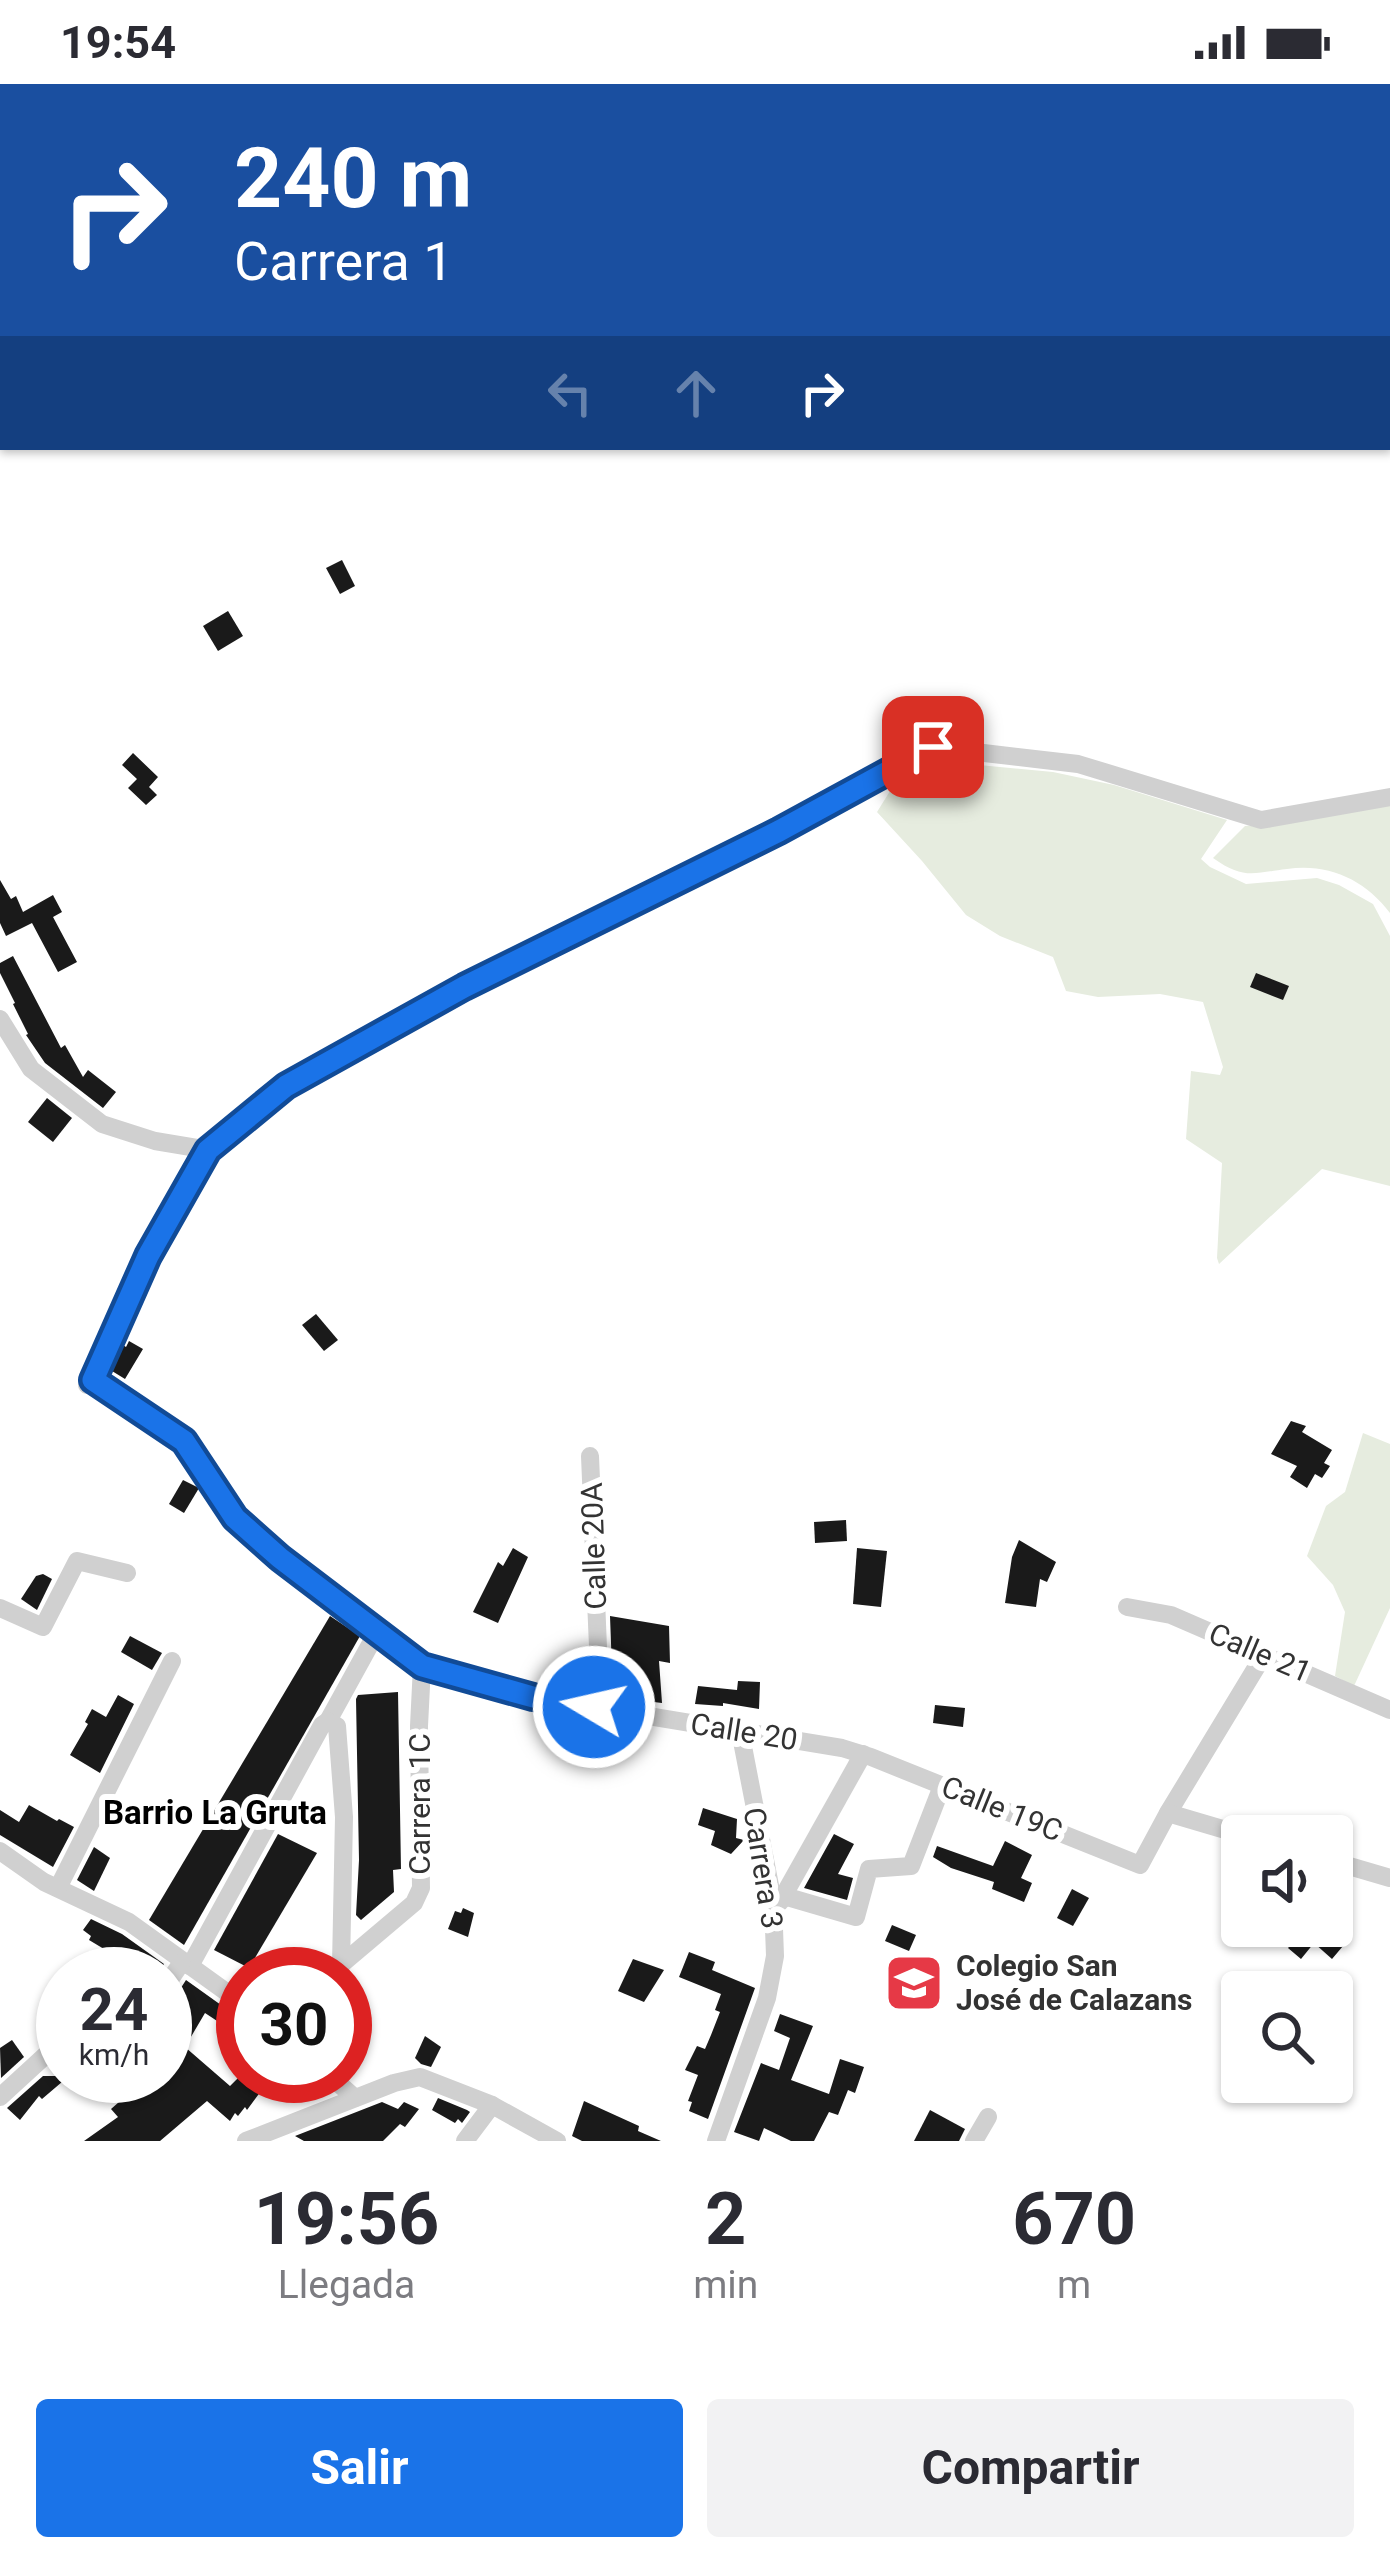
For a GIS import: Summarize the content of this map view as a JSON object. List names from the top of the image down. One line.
{"streets":{"street":["Calle 20A","Calle 21","Calle 20","Carrera 1C","Calle 19C","Carrera 3"]},"crossings":[["Calle 20A","Calle 20"],["Calle 20","Carrera 1C"],["Calle 20","Calle 19C"],["Calle 20","Carrera 3"]],"districts":["Barrio La Gruta"],"places":{"school or university":["Colegio San José de Calazans"]},"page":{"status":"19:54","turn":["240 m","Carrera 1"],"speed":"24 km/h","limit":"30","eta":["19:56","Llegada","2","min","670","m"],"buttons":["Salir","Compartir"]}}
